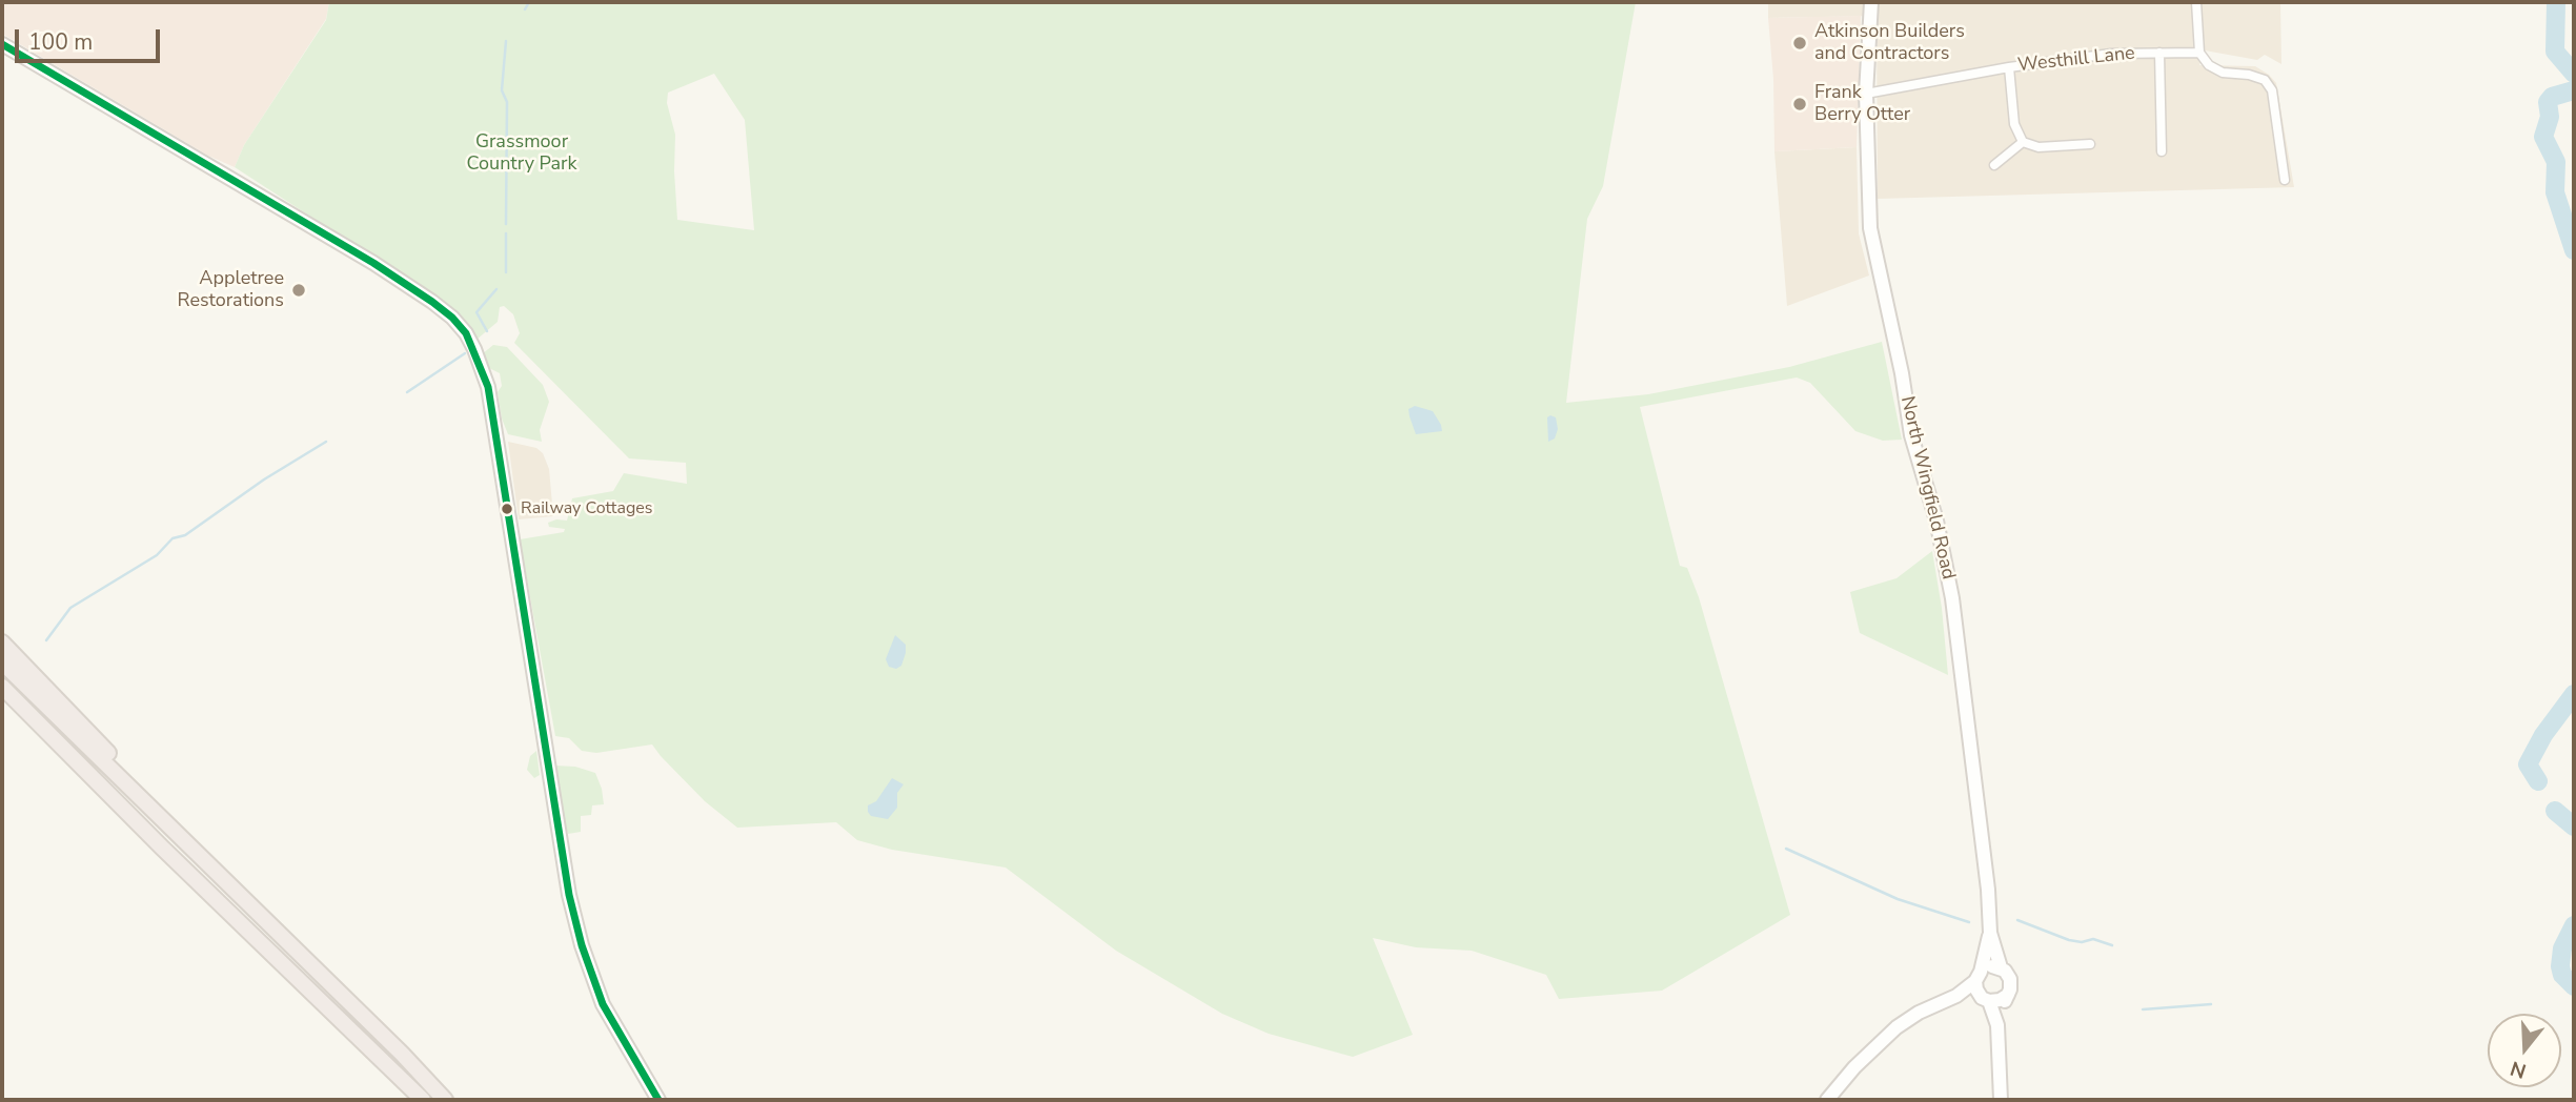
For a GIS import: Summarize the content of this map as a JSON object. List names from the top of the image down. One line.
{"streets":{"main road":["North Wingfield Road"],"street":["Westhill Lane"]},"crossings":[["Westhill Lane","North Wingfield Road"]],"parks":["Grassmoor Country Park"],"places":["Atkinson Builders and Contractors","Frank Berry Otter","Appletree Restorations","Railway Cottages"],"scale_bar":"100 m","north":"bottom"}
